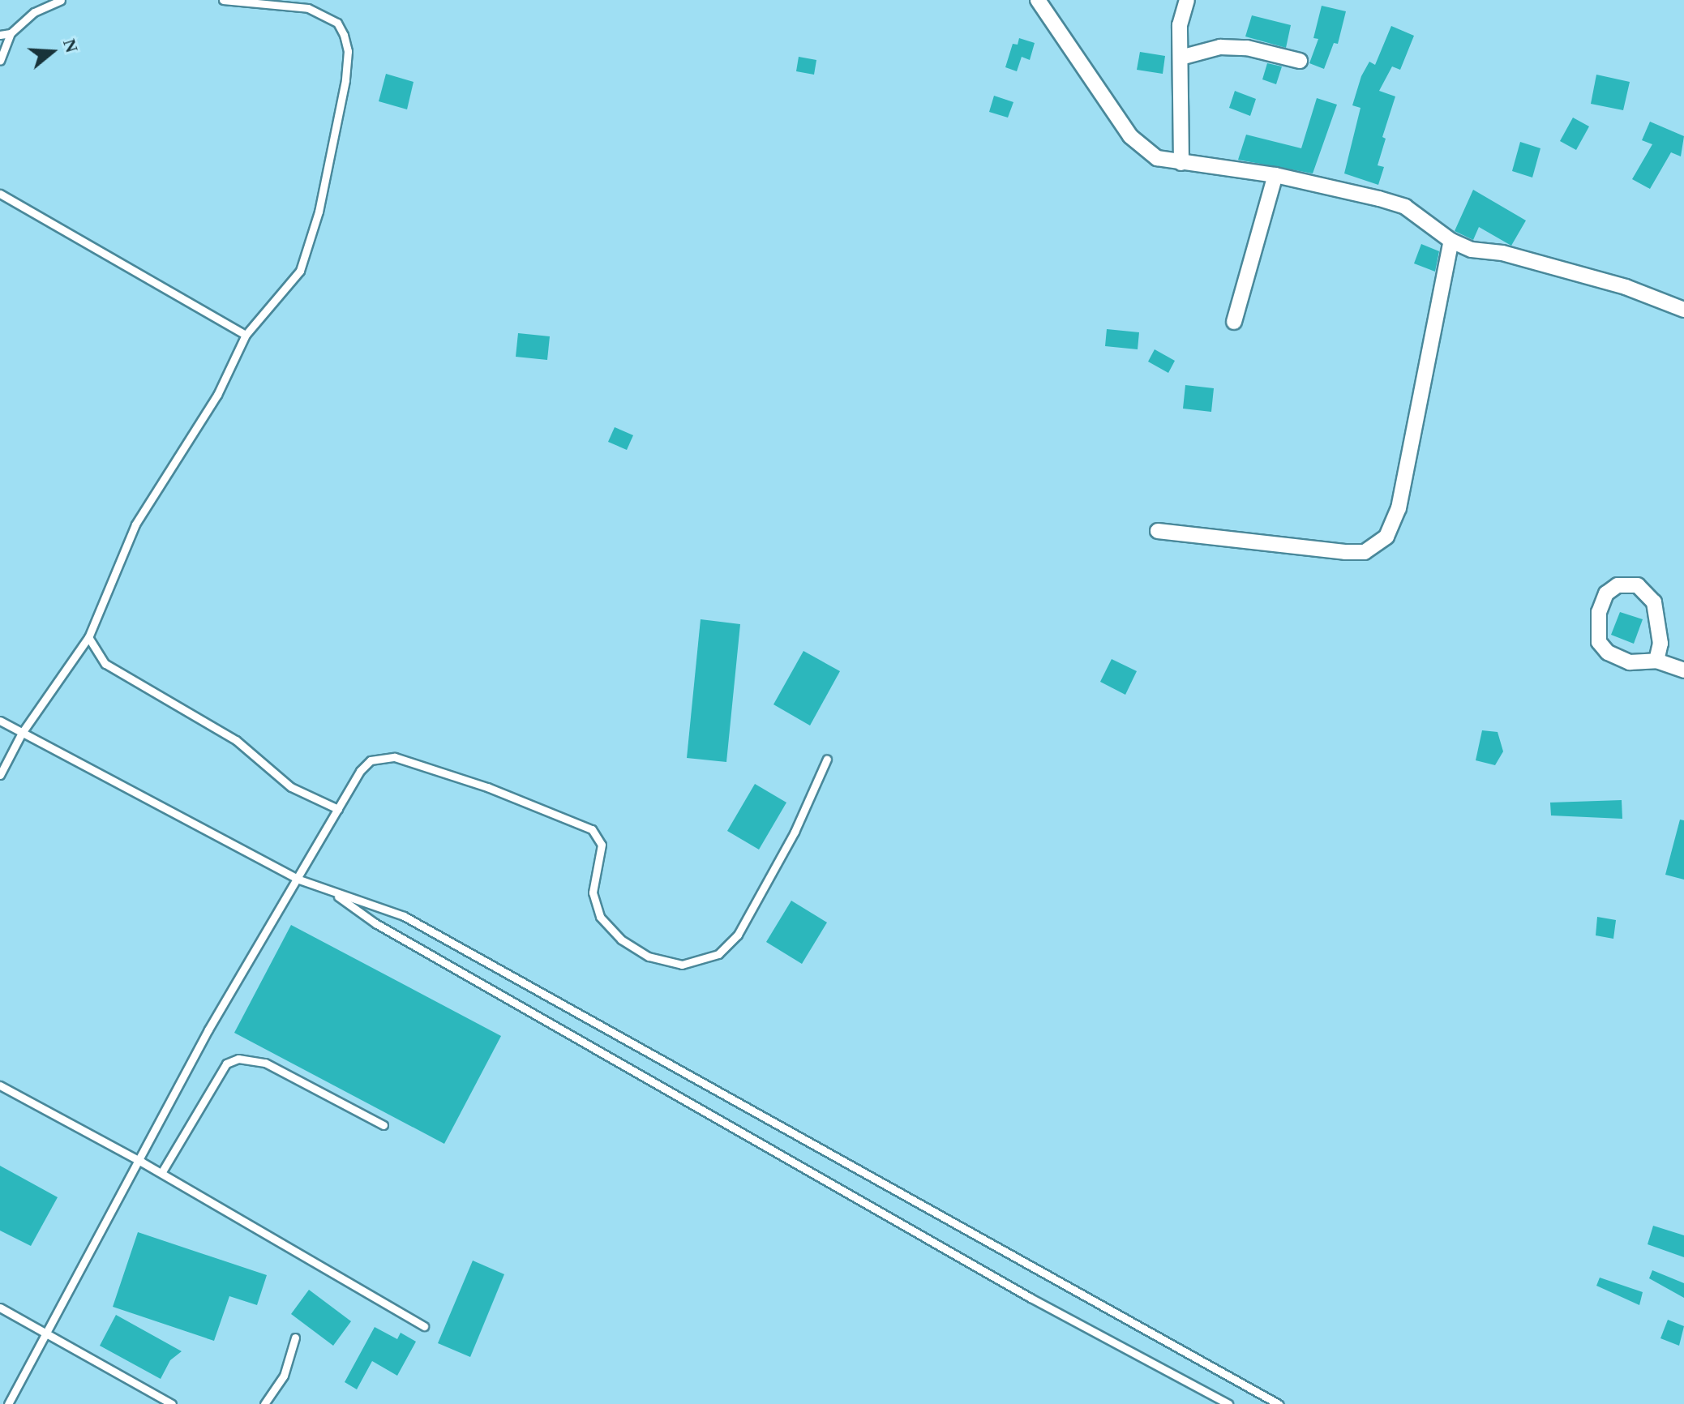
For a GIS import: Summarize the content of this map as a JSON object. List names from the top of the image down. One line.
{"north":"right"}
